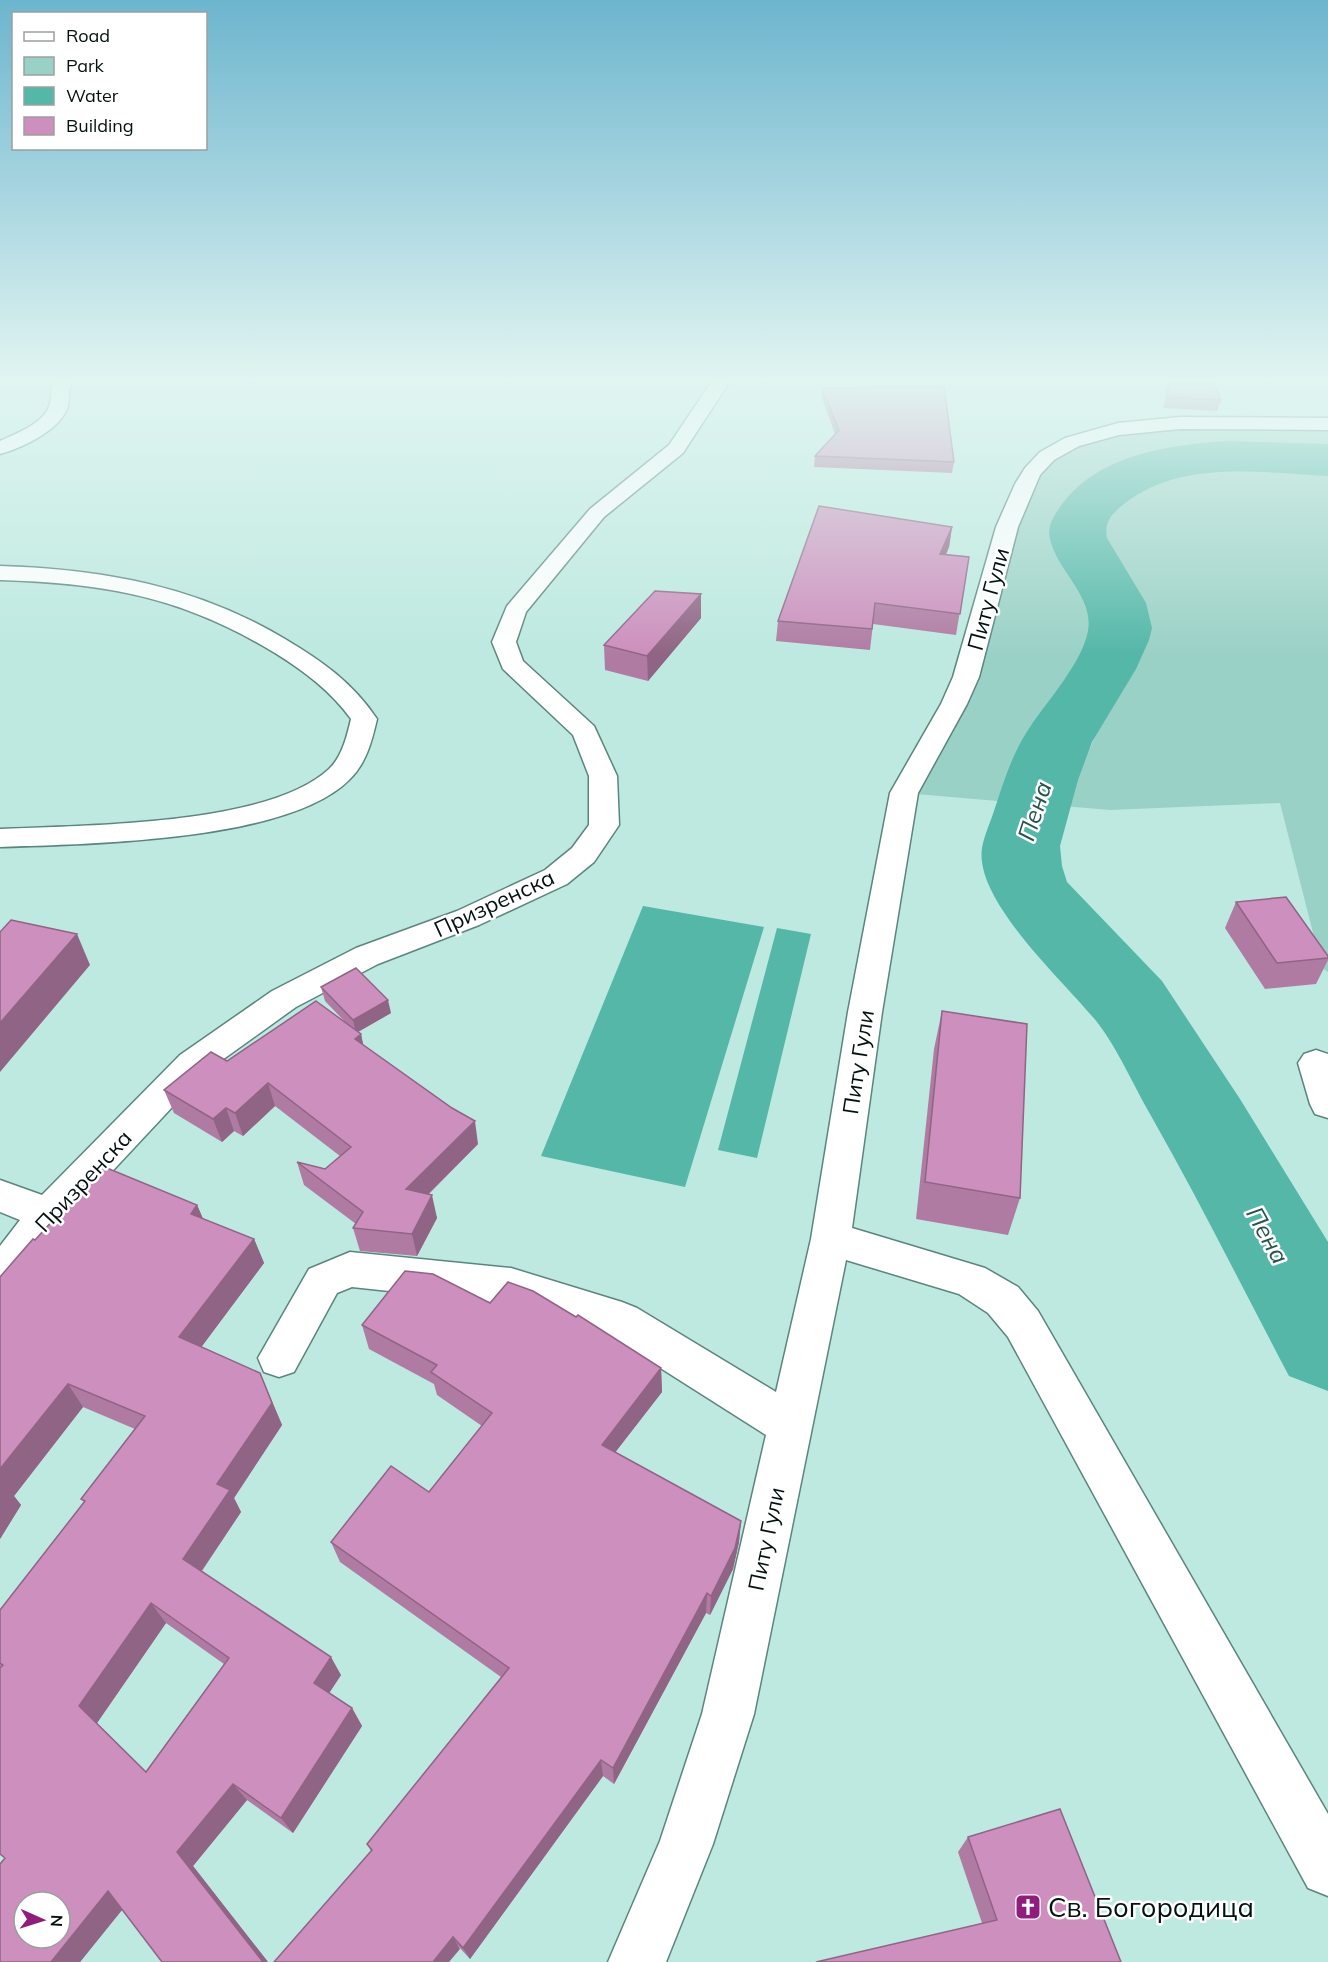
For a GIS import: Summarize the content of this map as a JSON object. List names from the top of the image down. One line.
{"streets":{"street":["Питу Гули","Призренска"]},"water":["Пена"],"places":{"church":["Св. Богородица"]},"legend":["Road","Park","Water","Building"],"north":"right"}
